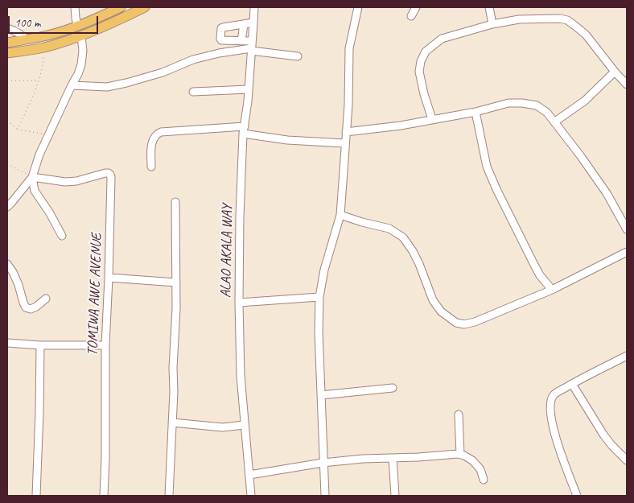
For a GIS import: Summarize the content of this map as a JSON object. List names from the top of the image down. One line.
{"streets":{"street":["ALAO AKALA WAY","TOMIWA AWE AVENUE"]},"scale_bar":"100 m"}
